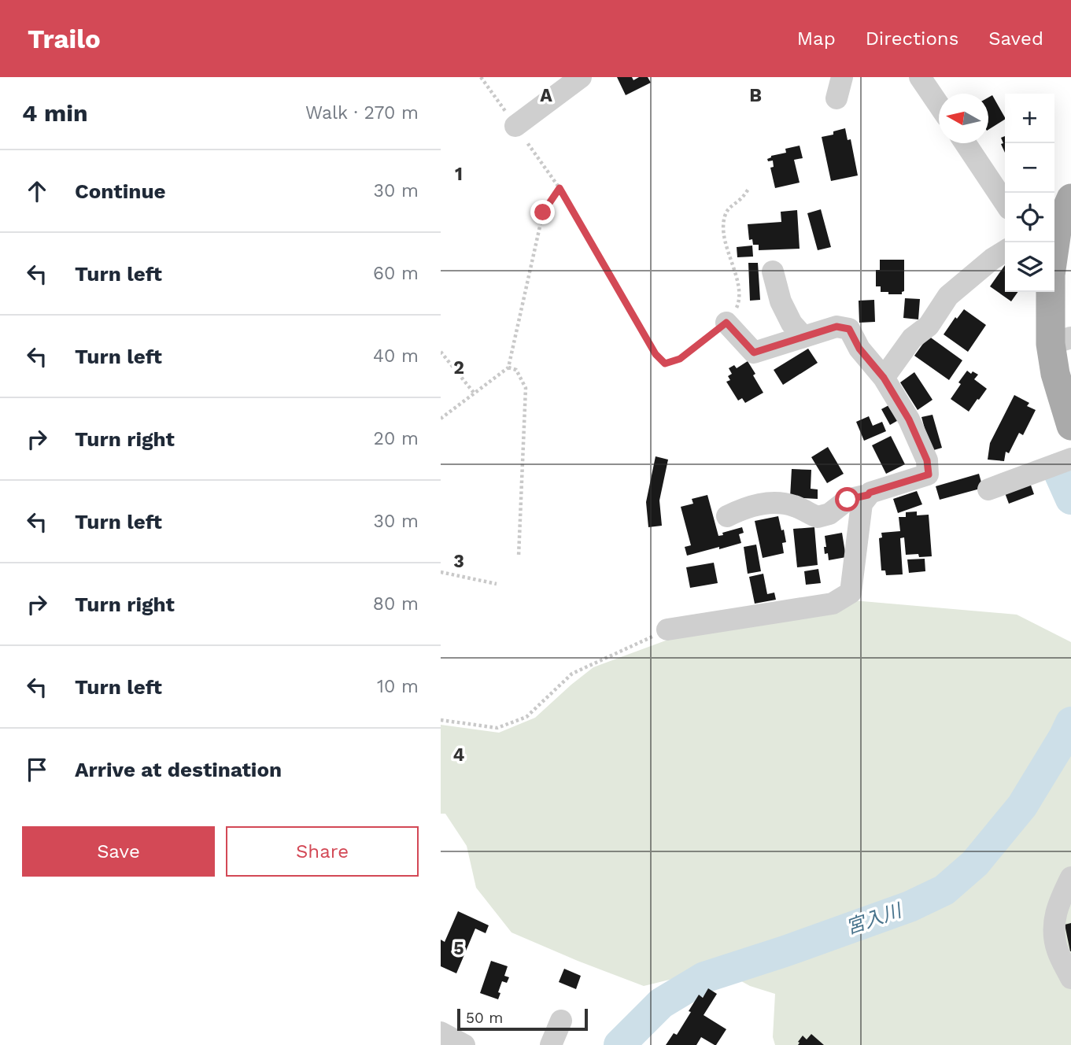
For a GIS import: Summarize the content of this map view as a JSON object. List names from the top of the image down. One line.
{"water":["宮入川"],"scale_bar":"50 m","north":"left","page":{"header":"Trailo","nav":["Map","Directions","Saved"],"heading":["4 min","Walk · 270 m"],"map_buttons":["+","−"],"list":[["Continue","30 m"],["Turn left","60 m"],["Turn left","40 m"],["Turn right","20 m"],["Turn left","30 m"],["Turn right","80 m"],["Turn left","10 m"],"Arrive at destination"],"buttons":["Save","Share"],"scale":"50 m"},"grid":{"columns":["A","B"],"rows":["1","2","3","4","5"]}}
